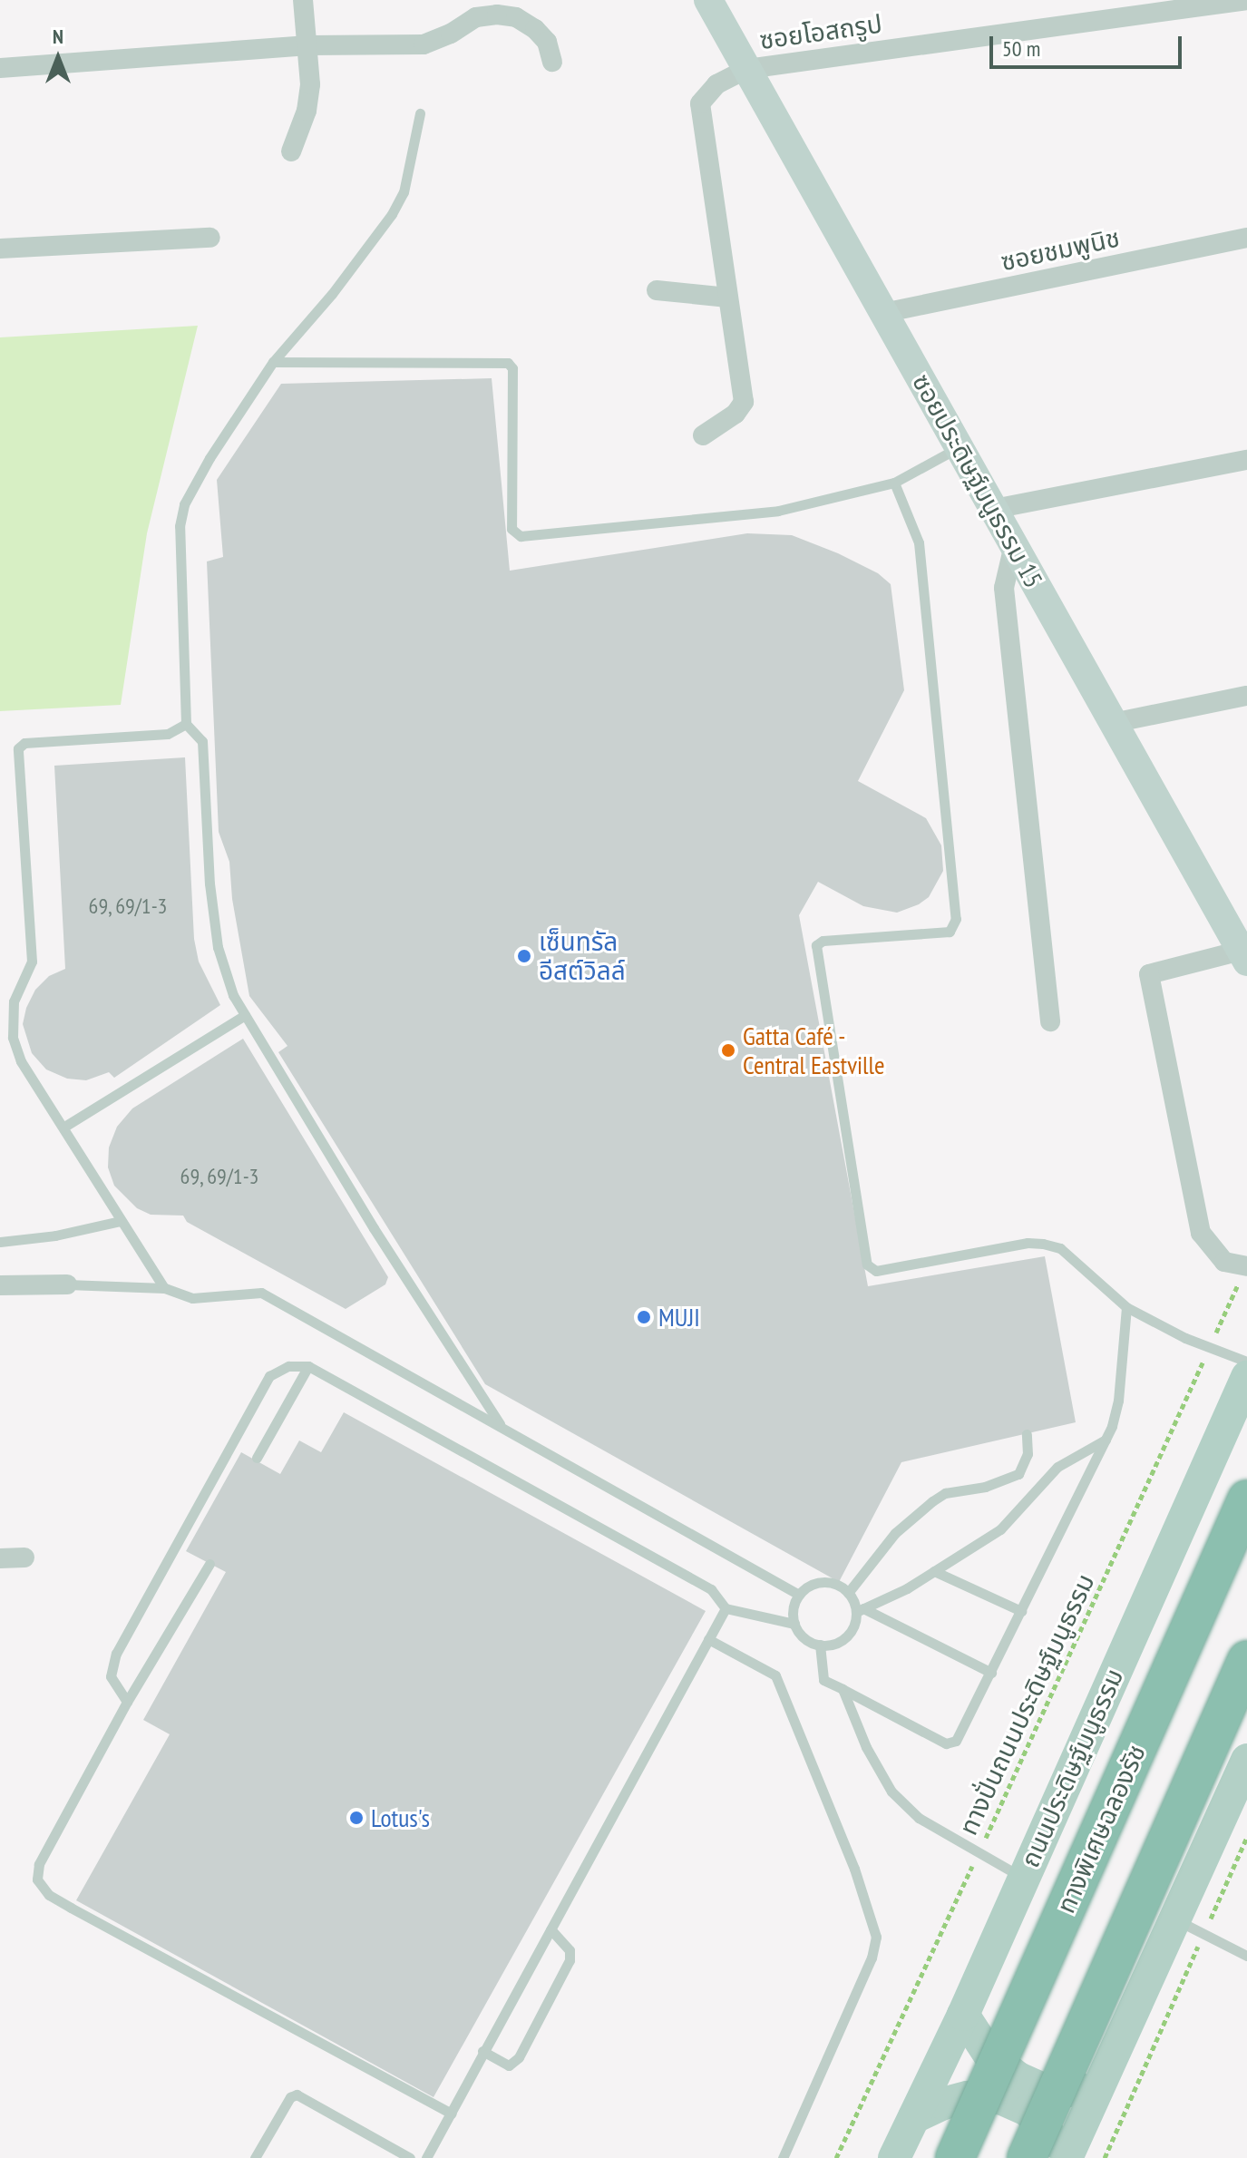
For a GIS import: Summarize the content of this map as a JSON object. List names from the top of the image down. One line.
{"streets":{"highway":["ทางพิเศษฉลองรัช"],"main road":["ถนนประดิษฐ์มนูธรรม"],"street":["ซอยโอสถรูป","ซอยชมพูนิช","ซอยประดิษฐ์มนูธรรม 15"],"path":["ทางปั่นถนนประดิษฐ์มนูธรรม"]},"crossings":[["ซอยโอสถรูป","ซอยประดิษฐ์มนูธรรม 15"],["ซอยชมพูนิช","ซอยประดิษฐ์มนูธรรม 15"]],"places":["เซ็นทรัล อีสต์วิลล์","Gatta Café - Central Eastville","MUJI","Lotus's"],"house_numbers":["69, 69/1-3","69, 69/1-3"],"scale_bar":"50 m","north":"top"}
